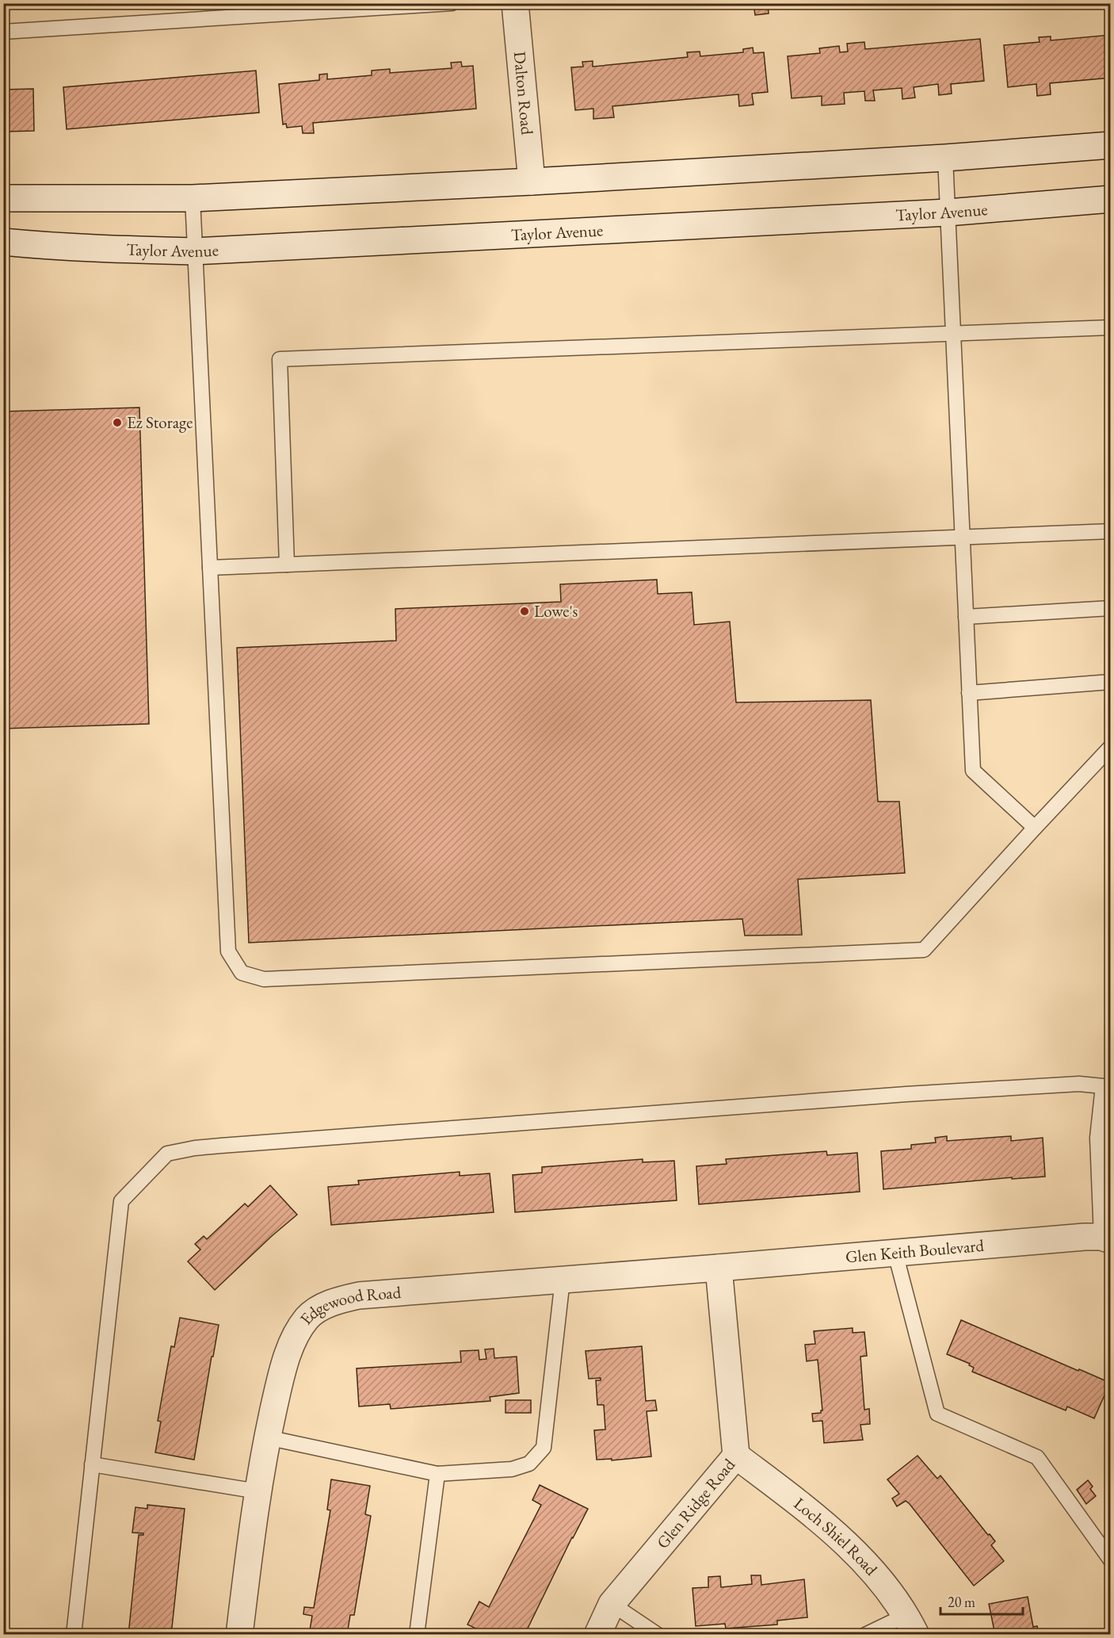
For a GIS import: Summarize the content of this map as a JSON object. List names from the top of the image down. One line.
{"streets":{"main road":["Dalton Road","Taylor Avenue","Glen Keith Boulevard","Edgewood Road","Glen Ridge Road","Loch Shiel Road"]},"crossings":[["Glen Keith Boulevard","Edgewood Road"],["Glen Keith Boulevard","Glen Ridge Road"],["Edgewood Road","Glen Ridge Road"],["Glen Ridge Road","Loch Shiel Road"]],"places":["Ez Storage","Lowe's"],"scale_bar":"20 m"}
